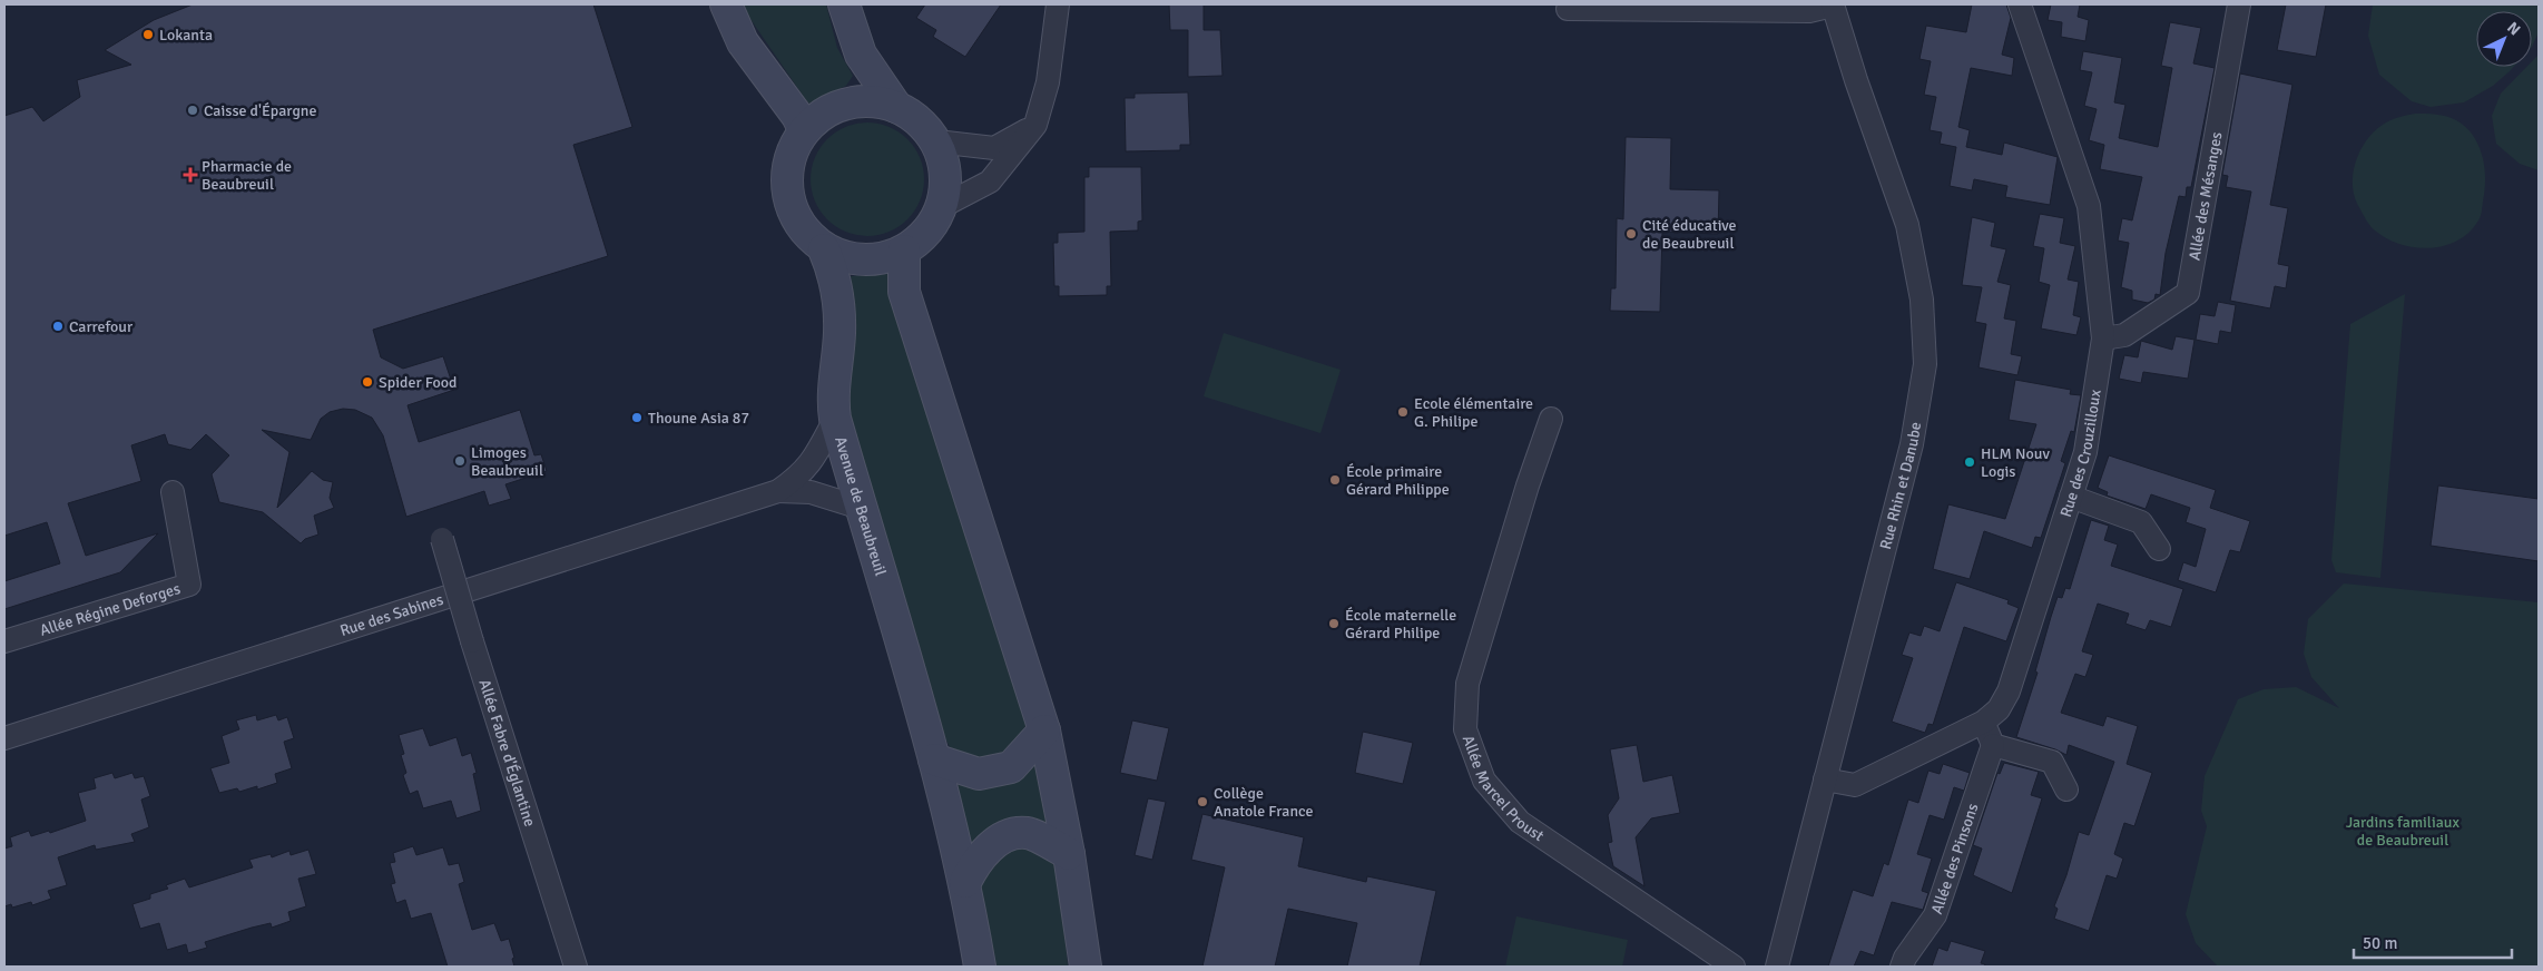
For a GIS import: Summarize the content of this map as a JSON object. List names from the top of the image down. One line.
{"streets":{"main road":["Avenue de Beaubreuil"],"street":["Allée des Mésanges","Rue des Crouzilloux","Rue Rhin et Danube","Allée Régine Deforges","Rue des Sabines","Allée Fabre d'Églantine","Allée Marcel Proust","Allée des Pinsons"]},"crossings":[["Allée des Mésanges","Rue des Crouzilloux"],["Rue des Crouzilloux","Rue Rhin et Danube"],["Avenue de Beaubreuil","Rue des Sabines"]],"parks":["Jardins familiaux de Beaubreuil"],"places":{"other":["Lokanta","Caisse d'Épargne","Cité éducative de Beaubreuil","Carrefour","Spider Food","Ecole élémentaire G. Philipe","Thoune Asia 87","Limoges Beaubreuil","HLM Nouv Logis","École primaire Gérard Philippe","École maternelle Gérard Philipe","Collège Anatole France"],"health":["Pharmacie de Beaubreuil"]},"scale_bar":"50 m","north":"top right"}
